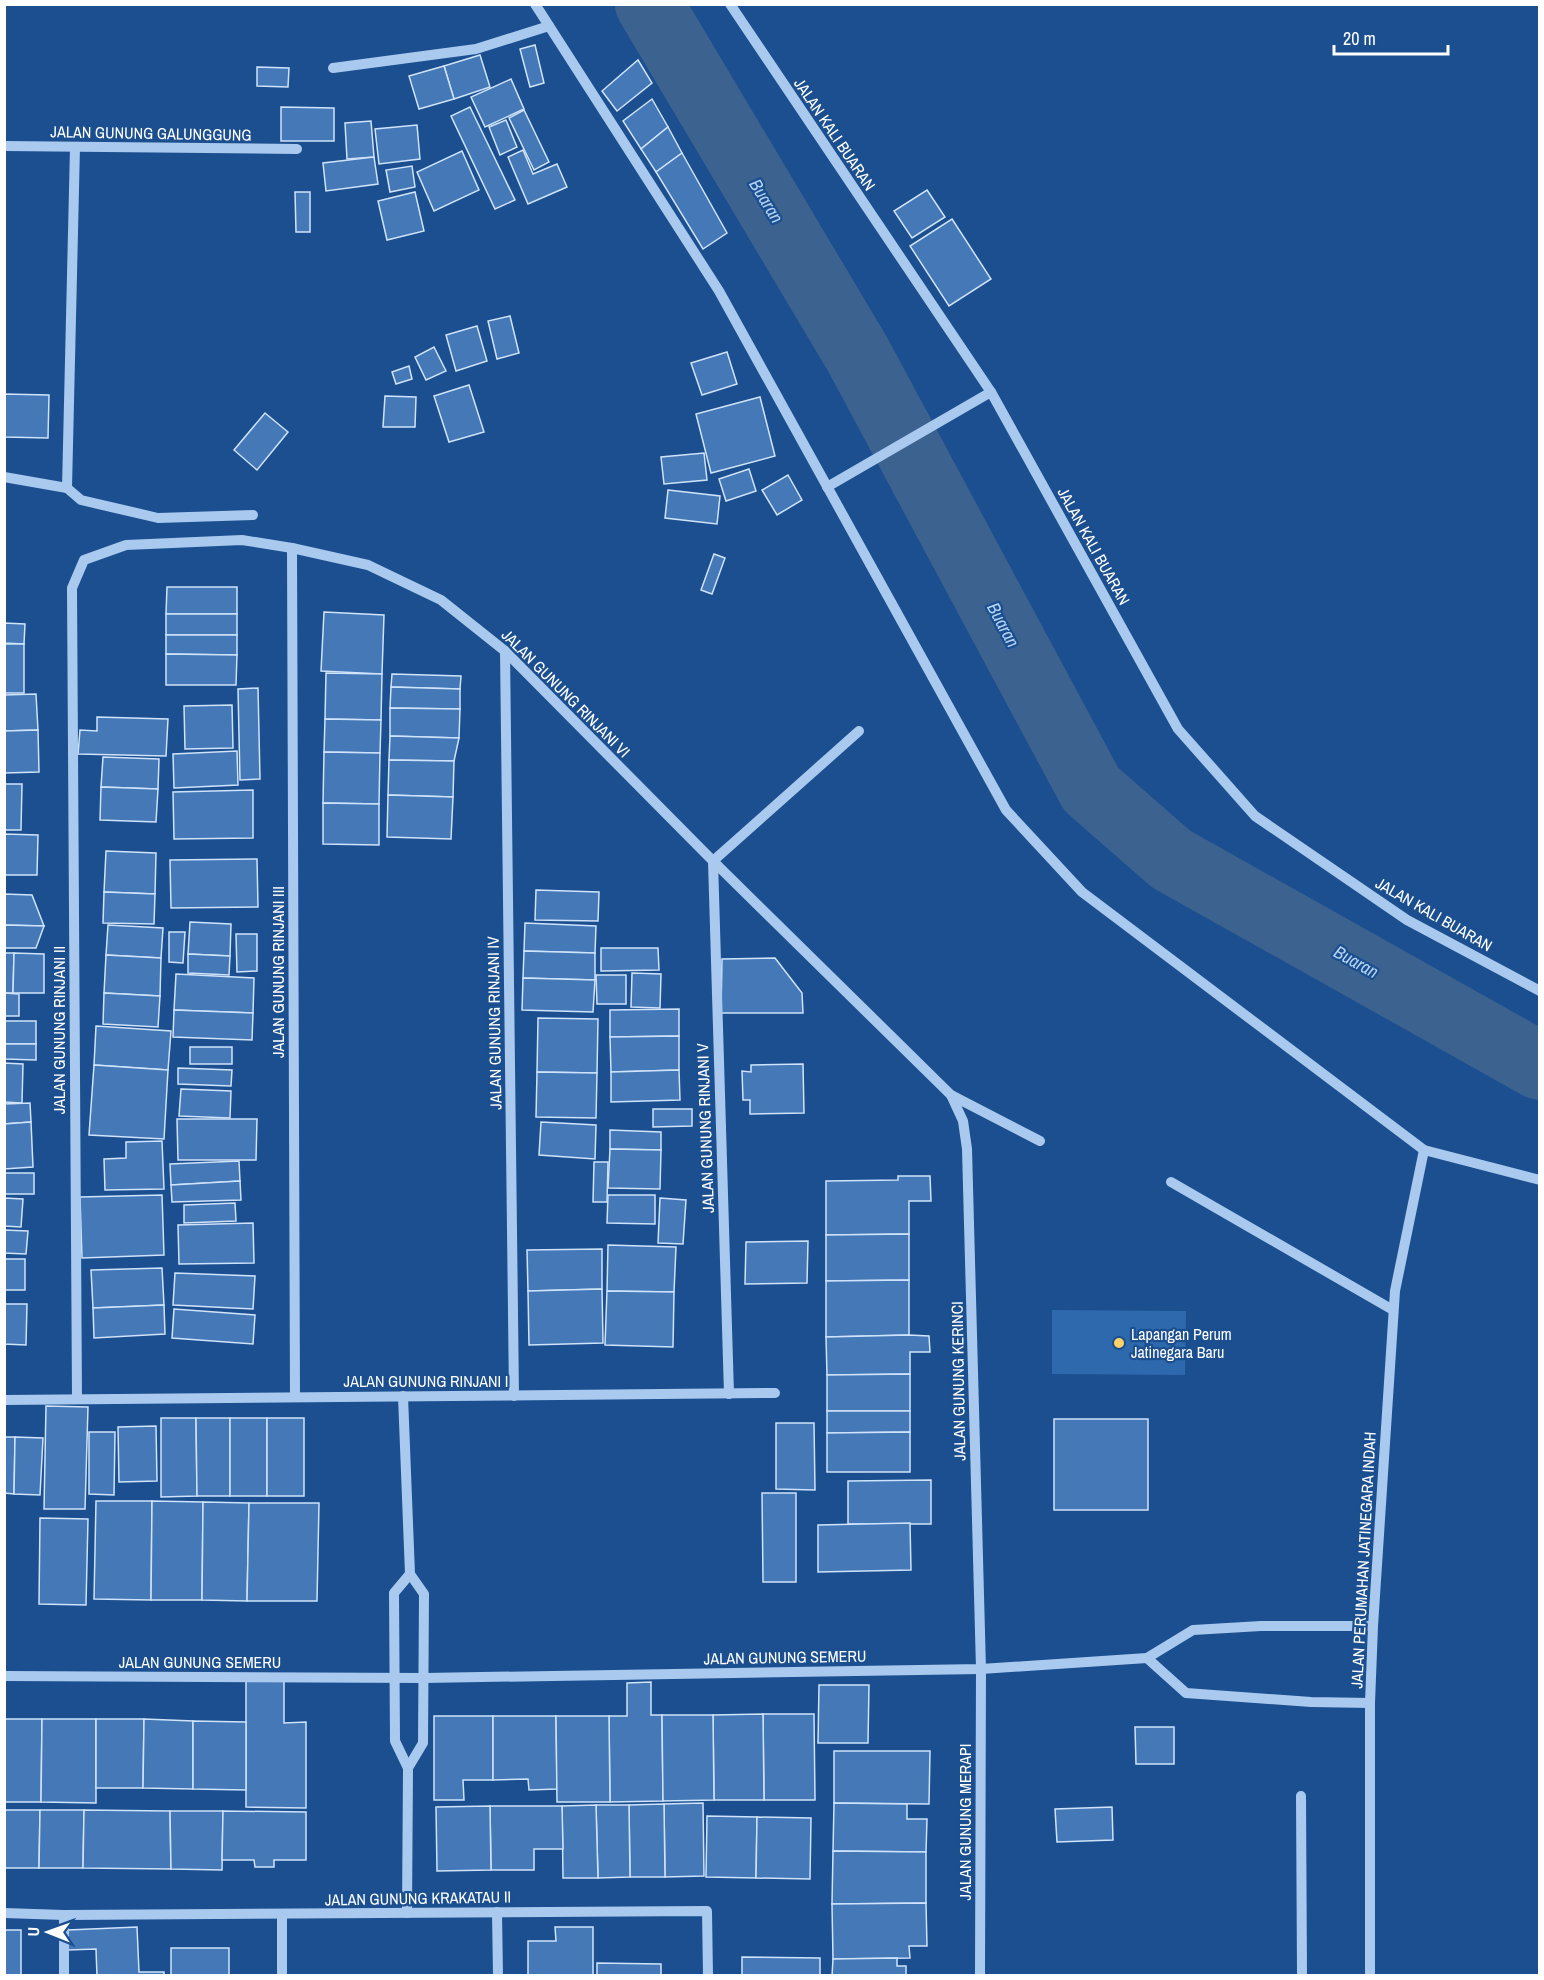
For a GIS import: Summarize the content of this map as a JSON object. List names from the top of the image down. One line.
{"streets":{"street":["JALAN GUNUNG GALUNGGUNG","JALAN KALI BUARAN","JALAN GUNUNG RINJANI VI","JALAN GUNUNG RINJANI III","JALAN GUNUNG RINJANI IV","JALAN GUNUNG RINJANI II","JALAN GUNUNG RINJANI V","JALAN GUNUNG RINJANI I","JALAN GUNUNG KERINCI","JALAN PERUMAHAN JATINEGARA INDAH","JALAN GUNUNG SEMERU","JALAN GUNUNG MERAPI","JALAN GUNUNG KRAKATAU II"]},"crossings":[["JALAN GUNUNG RINJANI VI","JALAN GUNUNG RINJANI III"],["JALAN GUNUNG RINJANI VI","JALAN GUNUNG RINJANI IV"],["JALAN GUNUNG RINJANI VI","JALAN GUNUNG RINJANI II"],["JALAN GUNUNG RINJANI VI","JALAN GUNUNG RINJANI V"],["JALAN GUNUNG RINJANI VI","JALAN GUNUNG KERINCI"],["JALAN GUNUNG RINJANI III","JALAN GUNUNG RINJANI I"],["JALAN GUNUNG RINJANI IV","JALAN GUNUNG RINJANI I"],["JALAN GUNUNG RINJANI II","JALAN GUNUNG RINJANI I"],["JALAN GUNUNG RINJANI V","JALAN GUNUNG RINJANI I"],["JALAN GUNUNG KERINCI","JALAN GUNUNG SEMERU"],["JALAN GUNUNG KERINCI","JALAN GUNUNG MERAPI"],["JALAN PERUMAHAN JATINEGARA INDAH","JALAN GUNUNG SEMERU"],["JALAN GUNUNG SEMERU","JALAN GUNUNG MERAPI"]],"water":["Buaran"],"places":["Lapangan Perum Jatinegara Baru"],"scale_bar":"20 m","north":"left"}
